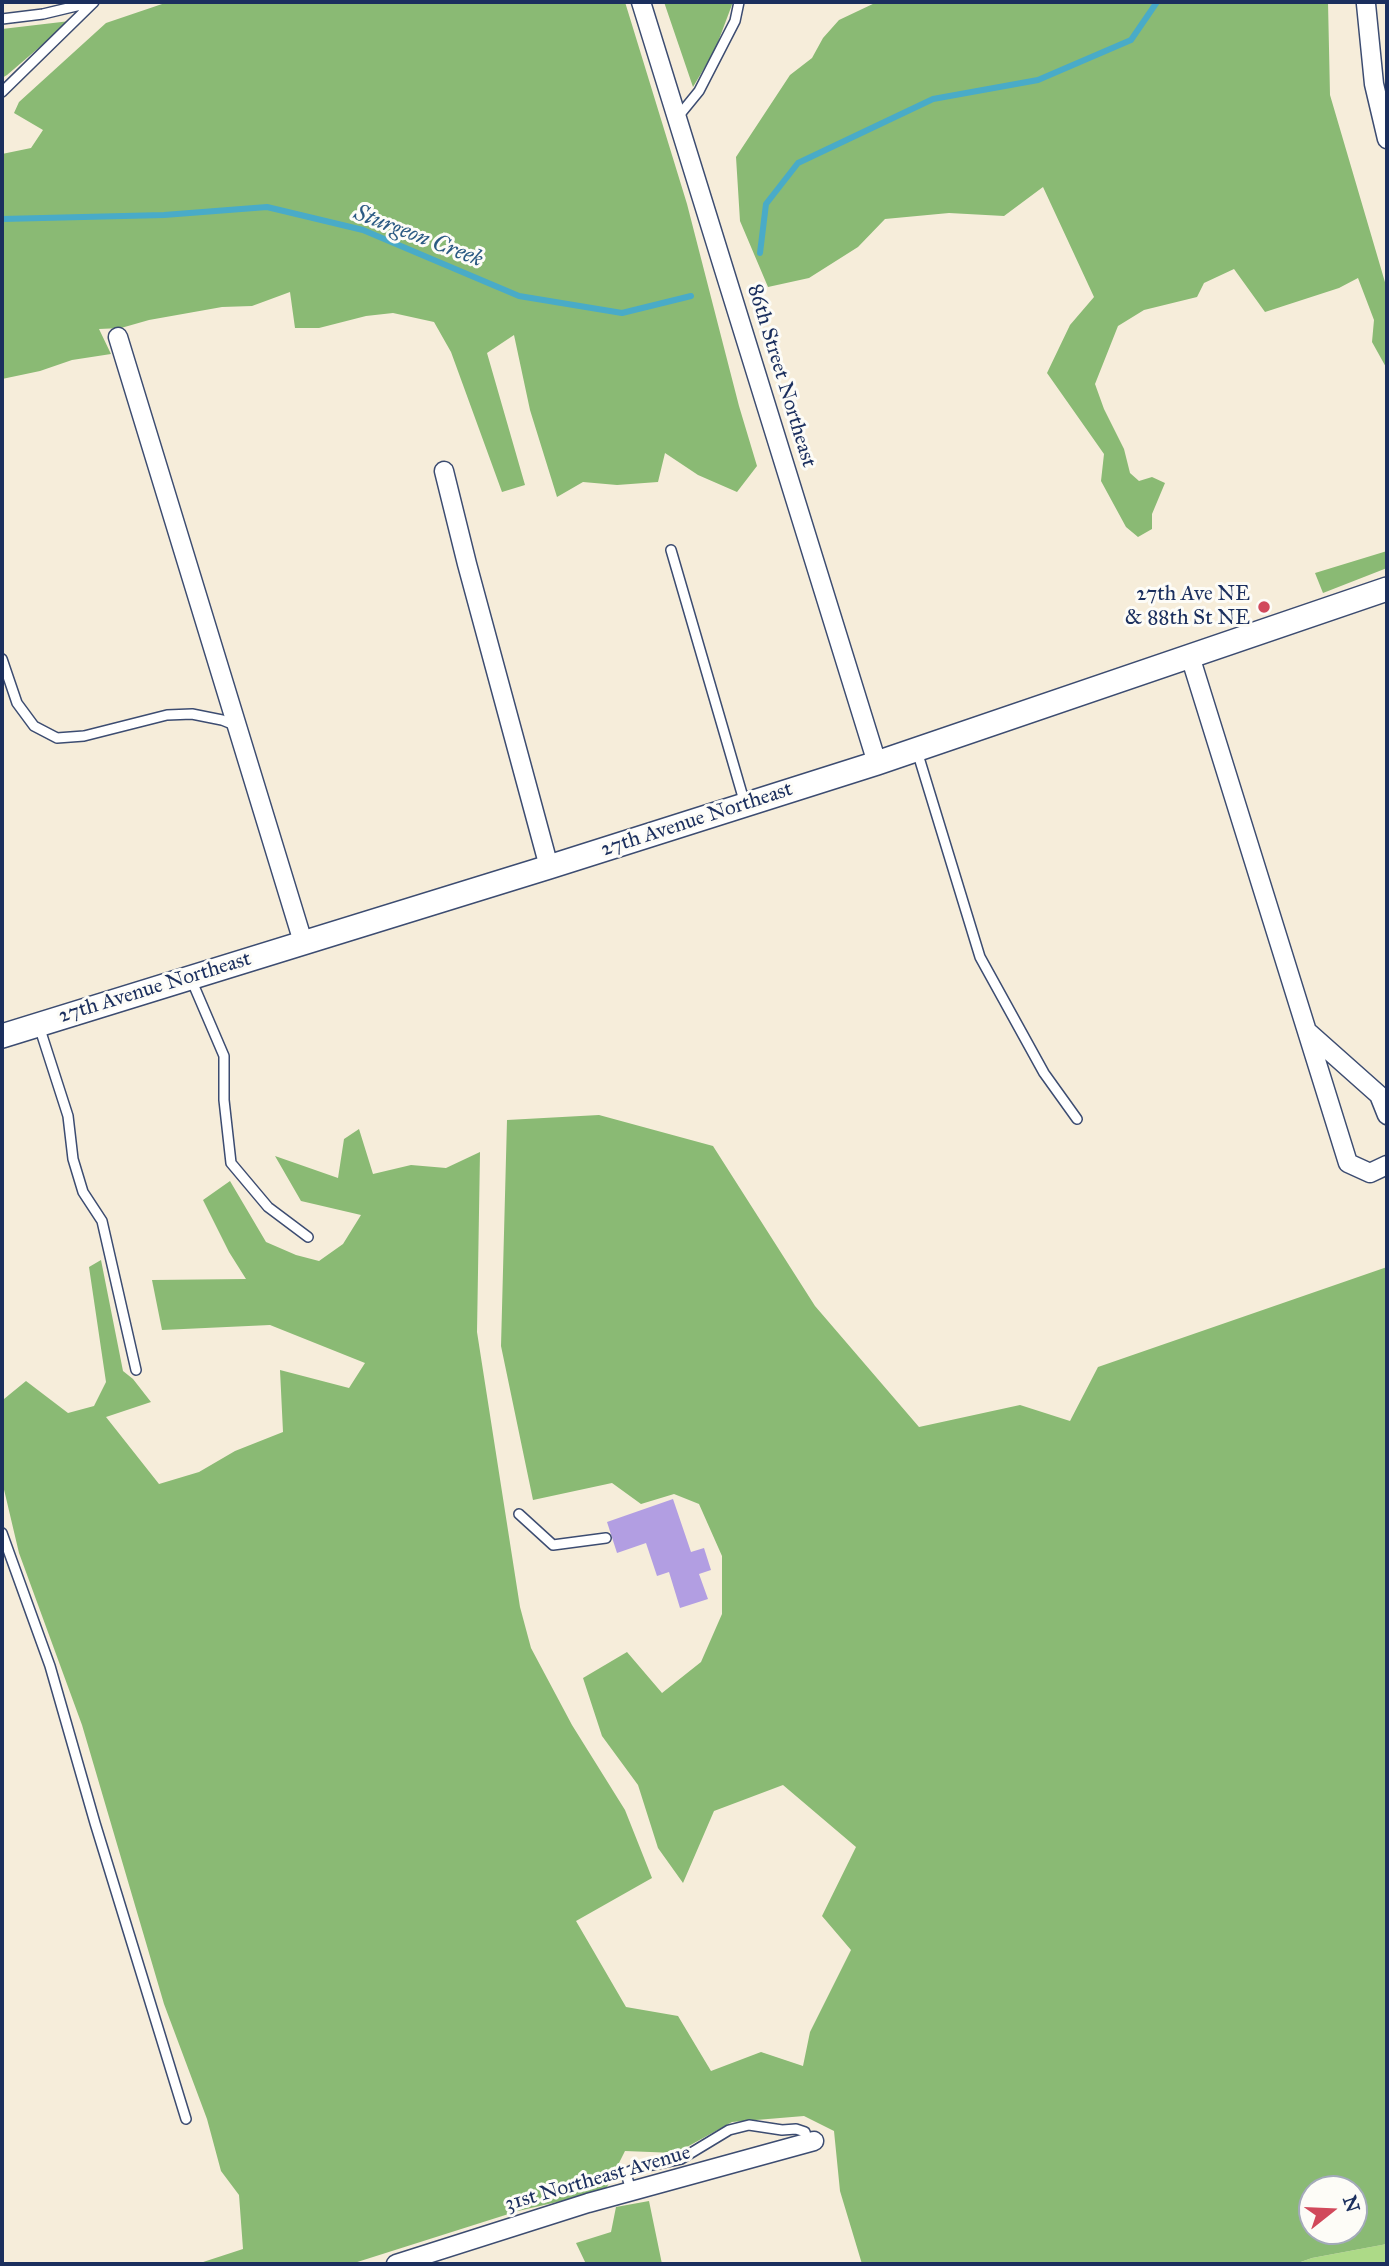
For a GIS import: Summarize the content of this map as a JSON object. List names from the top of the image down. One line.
{"streets":{"street":["86th Street Northeast","27th Avenue Northeast","31st Northeast Avenue"]},"crossings":[["86th Street Northeast","27th Avenue Northeast"]],"water":["Sturgeon Creek"],"places":["27th Ave NE & 88th St NE"],"north":"right"}
